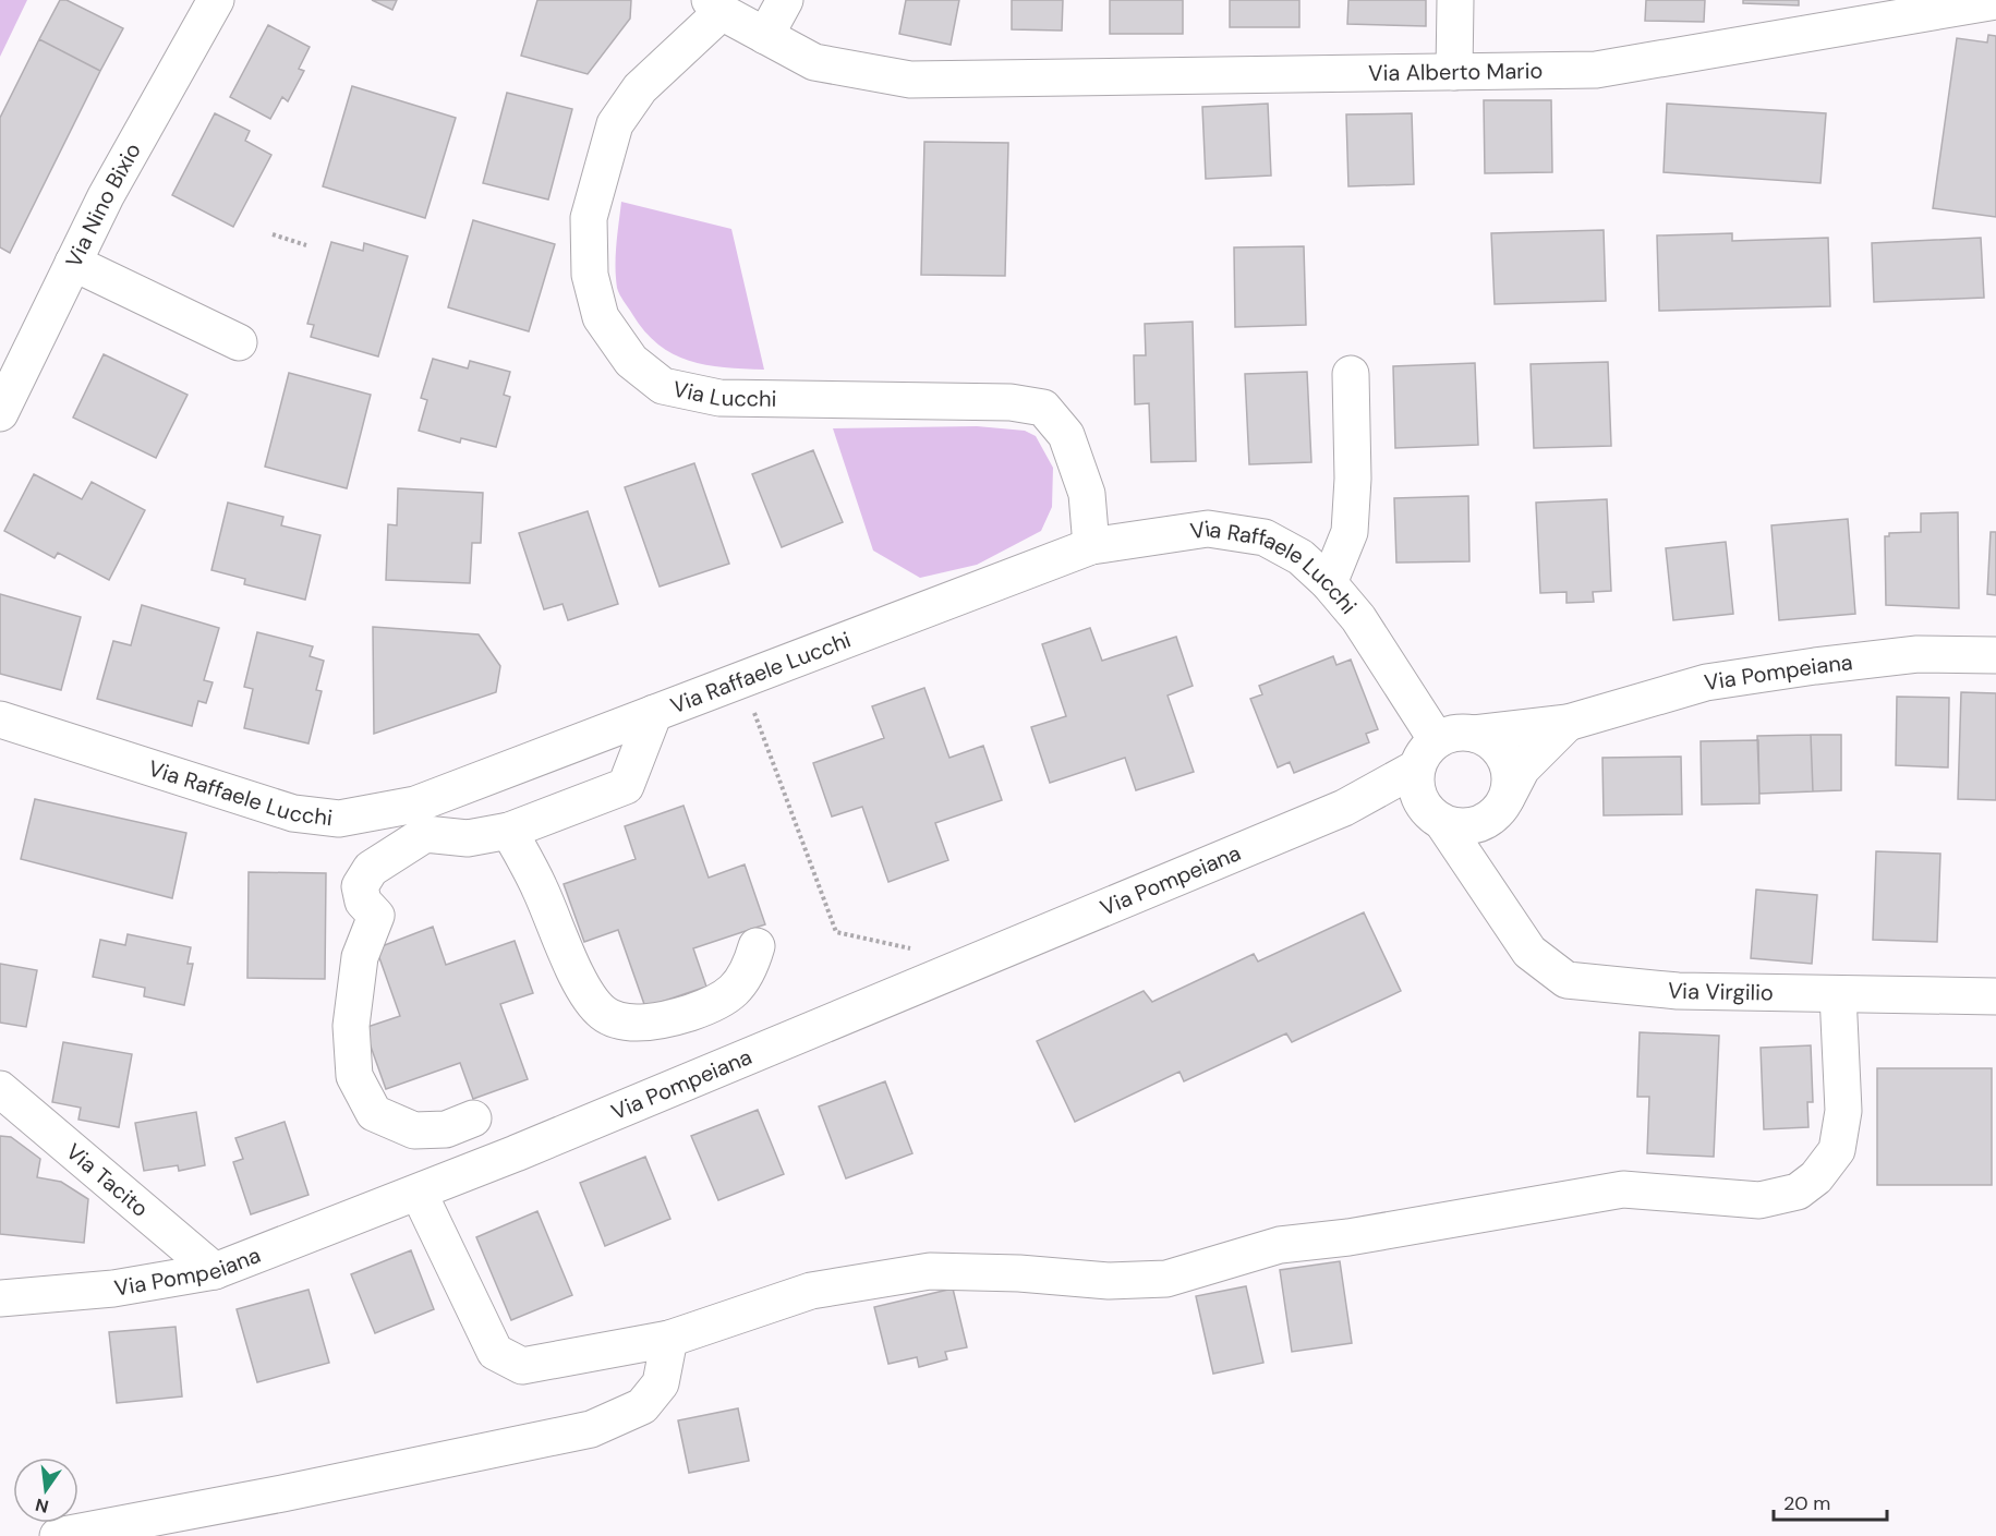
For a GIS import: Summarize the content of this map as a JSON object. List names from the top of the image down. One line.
{"streets":{"street":["Via Alberto Mario","Via Nino Bixio","Via Lucchi","Via Raffaele Lucchi","Via Pompeiana","Via Virgilio","Via Tacito"]},"crossings":[["Via Alberto Mario","Via Lucchi"],["Via Lucchi","Via Raffaele Lucchi"],["Via Raffaele Lucchi","Via Pompeiana"],["Via Raffaele Lucchi","Via Virgilio"],["Via Pompeiana","Via Virgilio"],["Via Pompeiana","Via Tacito"]],"scale_bar":"20 m","north":"bottom"}
